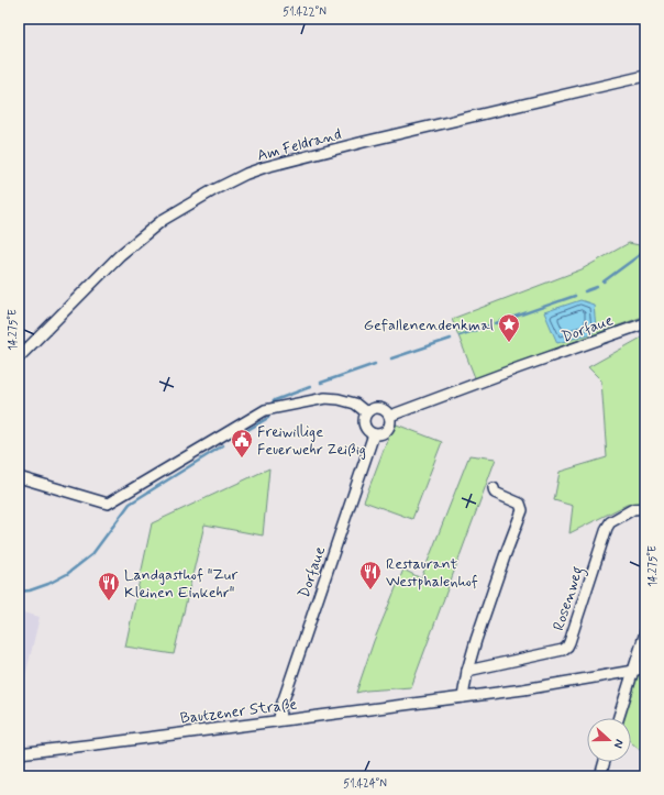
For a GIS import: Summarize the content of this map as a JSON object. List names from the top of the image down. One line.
{"streets":{"street":["Am Feldrand","Dorfaue","Rosenweg","Bautzener Straße"]},"crossings":[["Dorfaue","Bautzener Straße"]],"places":{"place":["Gefallenendenkmal"],"public building":["Freiwillige Feuerwehr Zeißig"],"restaurant":["Restaurant Westphalenhof","Landgasthof \"Zur Kleinen Einkehr\""]},"north":"right","coordinates":["51.422°N","14.275°E","51.424°N"]}
